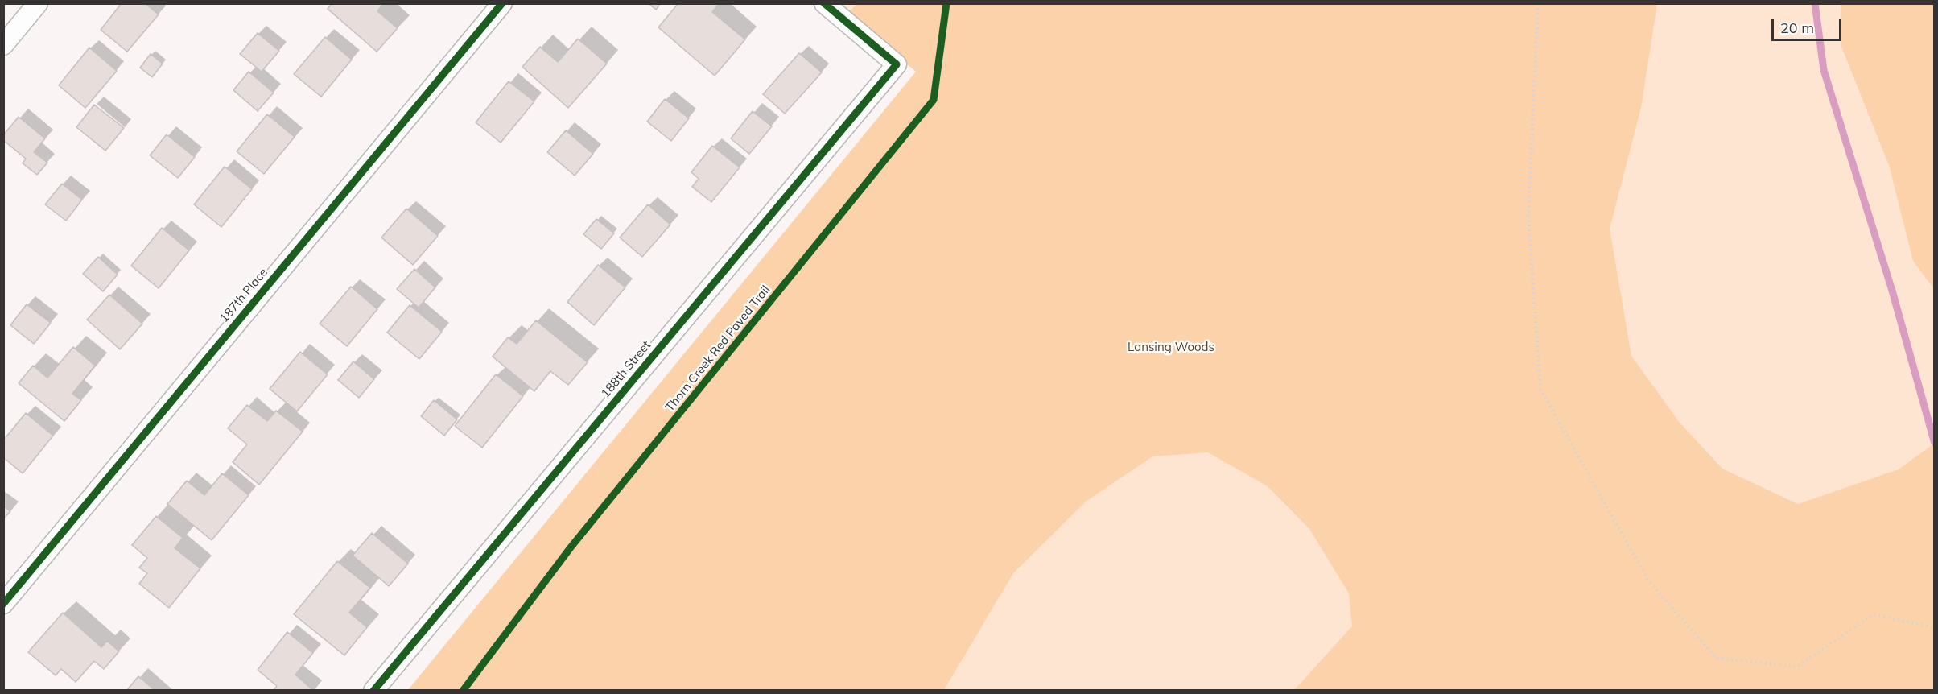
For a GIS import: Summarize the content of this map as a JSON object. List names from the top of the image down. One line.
{"streets":{"street":["187th Place","188th Street"],"cycle path":["Thorn Creek Red Paved Trail"]},"parks":["Lansing Woods"],"scale_bar":"20 m"}
